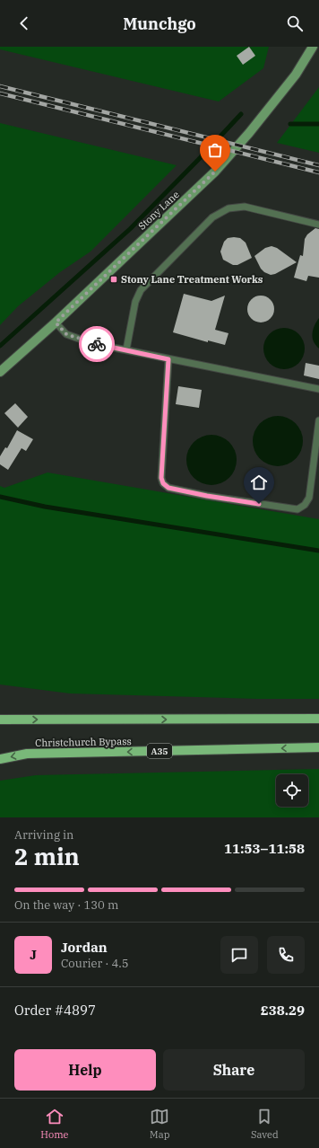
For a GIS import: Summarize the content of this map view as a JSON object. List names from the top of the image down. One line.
{"streets":{"main road":["Stony Lane","Christchurch Bypass","A35"]},"places":{"transit":["Stony Lane Treatment Works"]},"page":{"header":"Munchgo","heading":["2 min","Arriving in","11:53–11:58"],"panel":["Jordan","Courier · 4.5","Order #4897","£38.29"],"bar":"On the way · 130 m","round":"J","buttons":["Help","Share"],"tabs":["Home","Map","Saved"]}}
